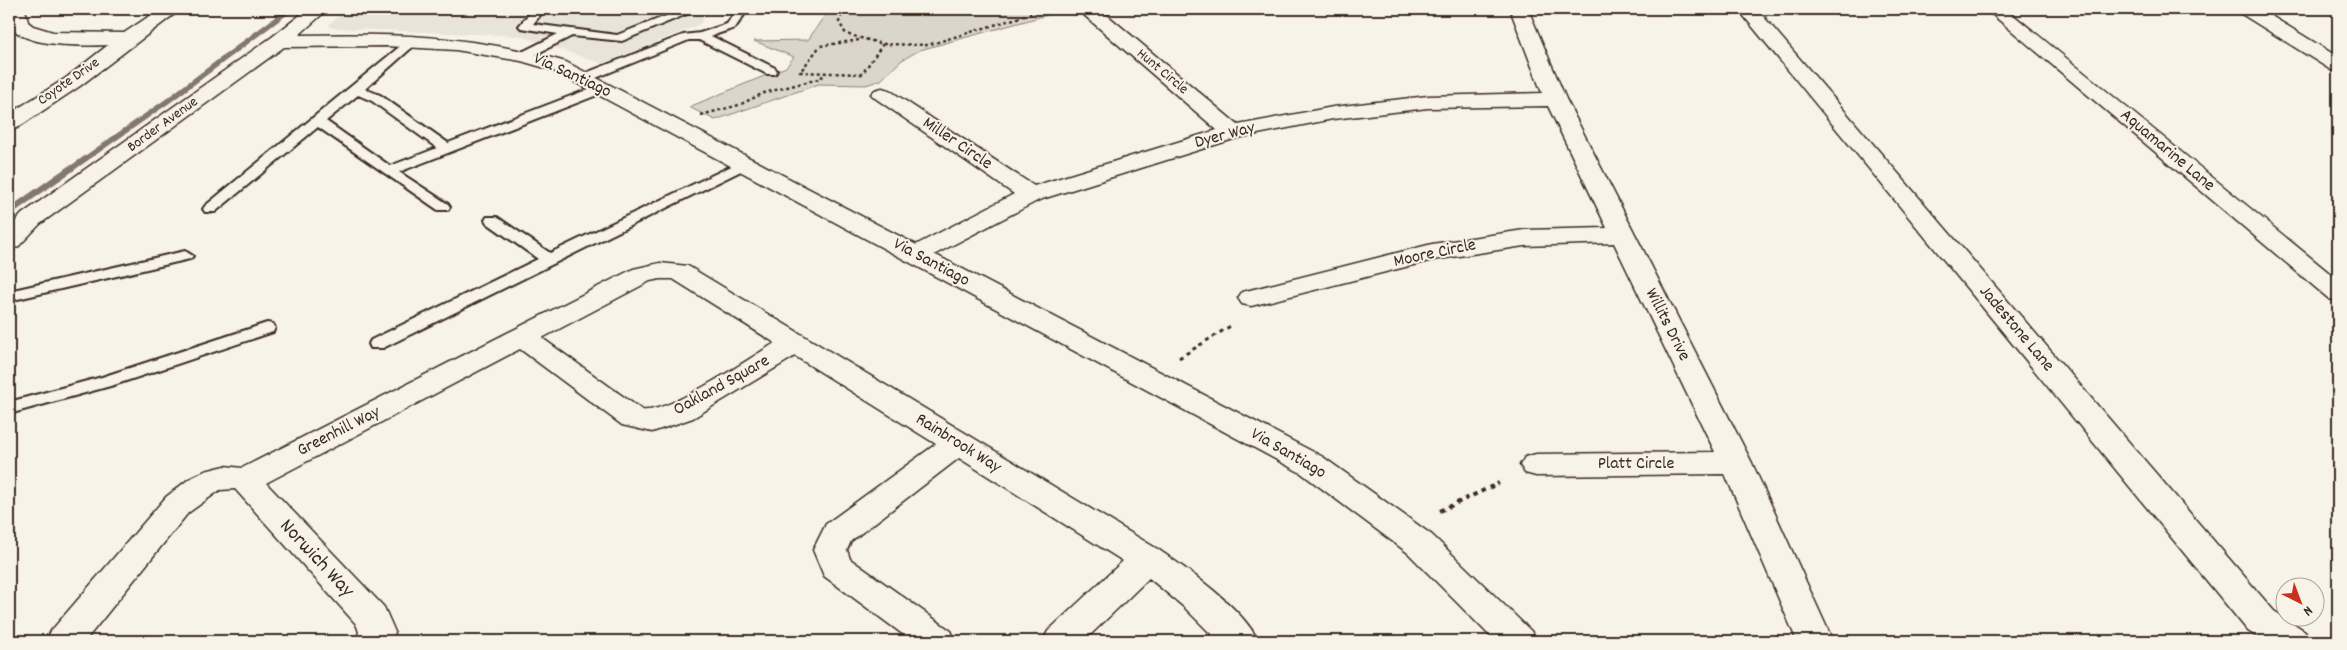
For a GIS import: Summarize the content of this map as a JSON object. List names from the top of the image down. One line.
{"streets":{"street":["Hunt Circle","Via Santiago","Coyote Drive","Border Avenue","Dyer Way","Miller Circle","Aquamarine Lane","Moore Circle","Willits Drive","Jadestone Lane","Oakland Square","Greenhill Way","Rainbrook Way","Platt Circle","Norwich Way"]},"crossings":[["Hunt Circle","Dyer Way"],["Via Santiago","Border Avenue"],["Via Santiago","Dyer Way"],["Dyer Way","Miller Circle"],["Dyer Way","Willits Drive"],["Moore Circle","Willits Drive"],["Willits Drive","Platt Circle"],["Oakland Square","Greenhill Way"],["Oakland Square","Rainbrook Way"],["Greenhill Way","Rainbrook Way"],["Greenhill Way","Norwich Way"]],"north":"bottom right"}
